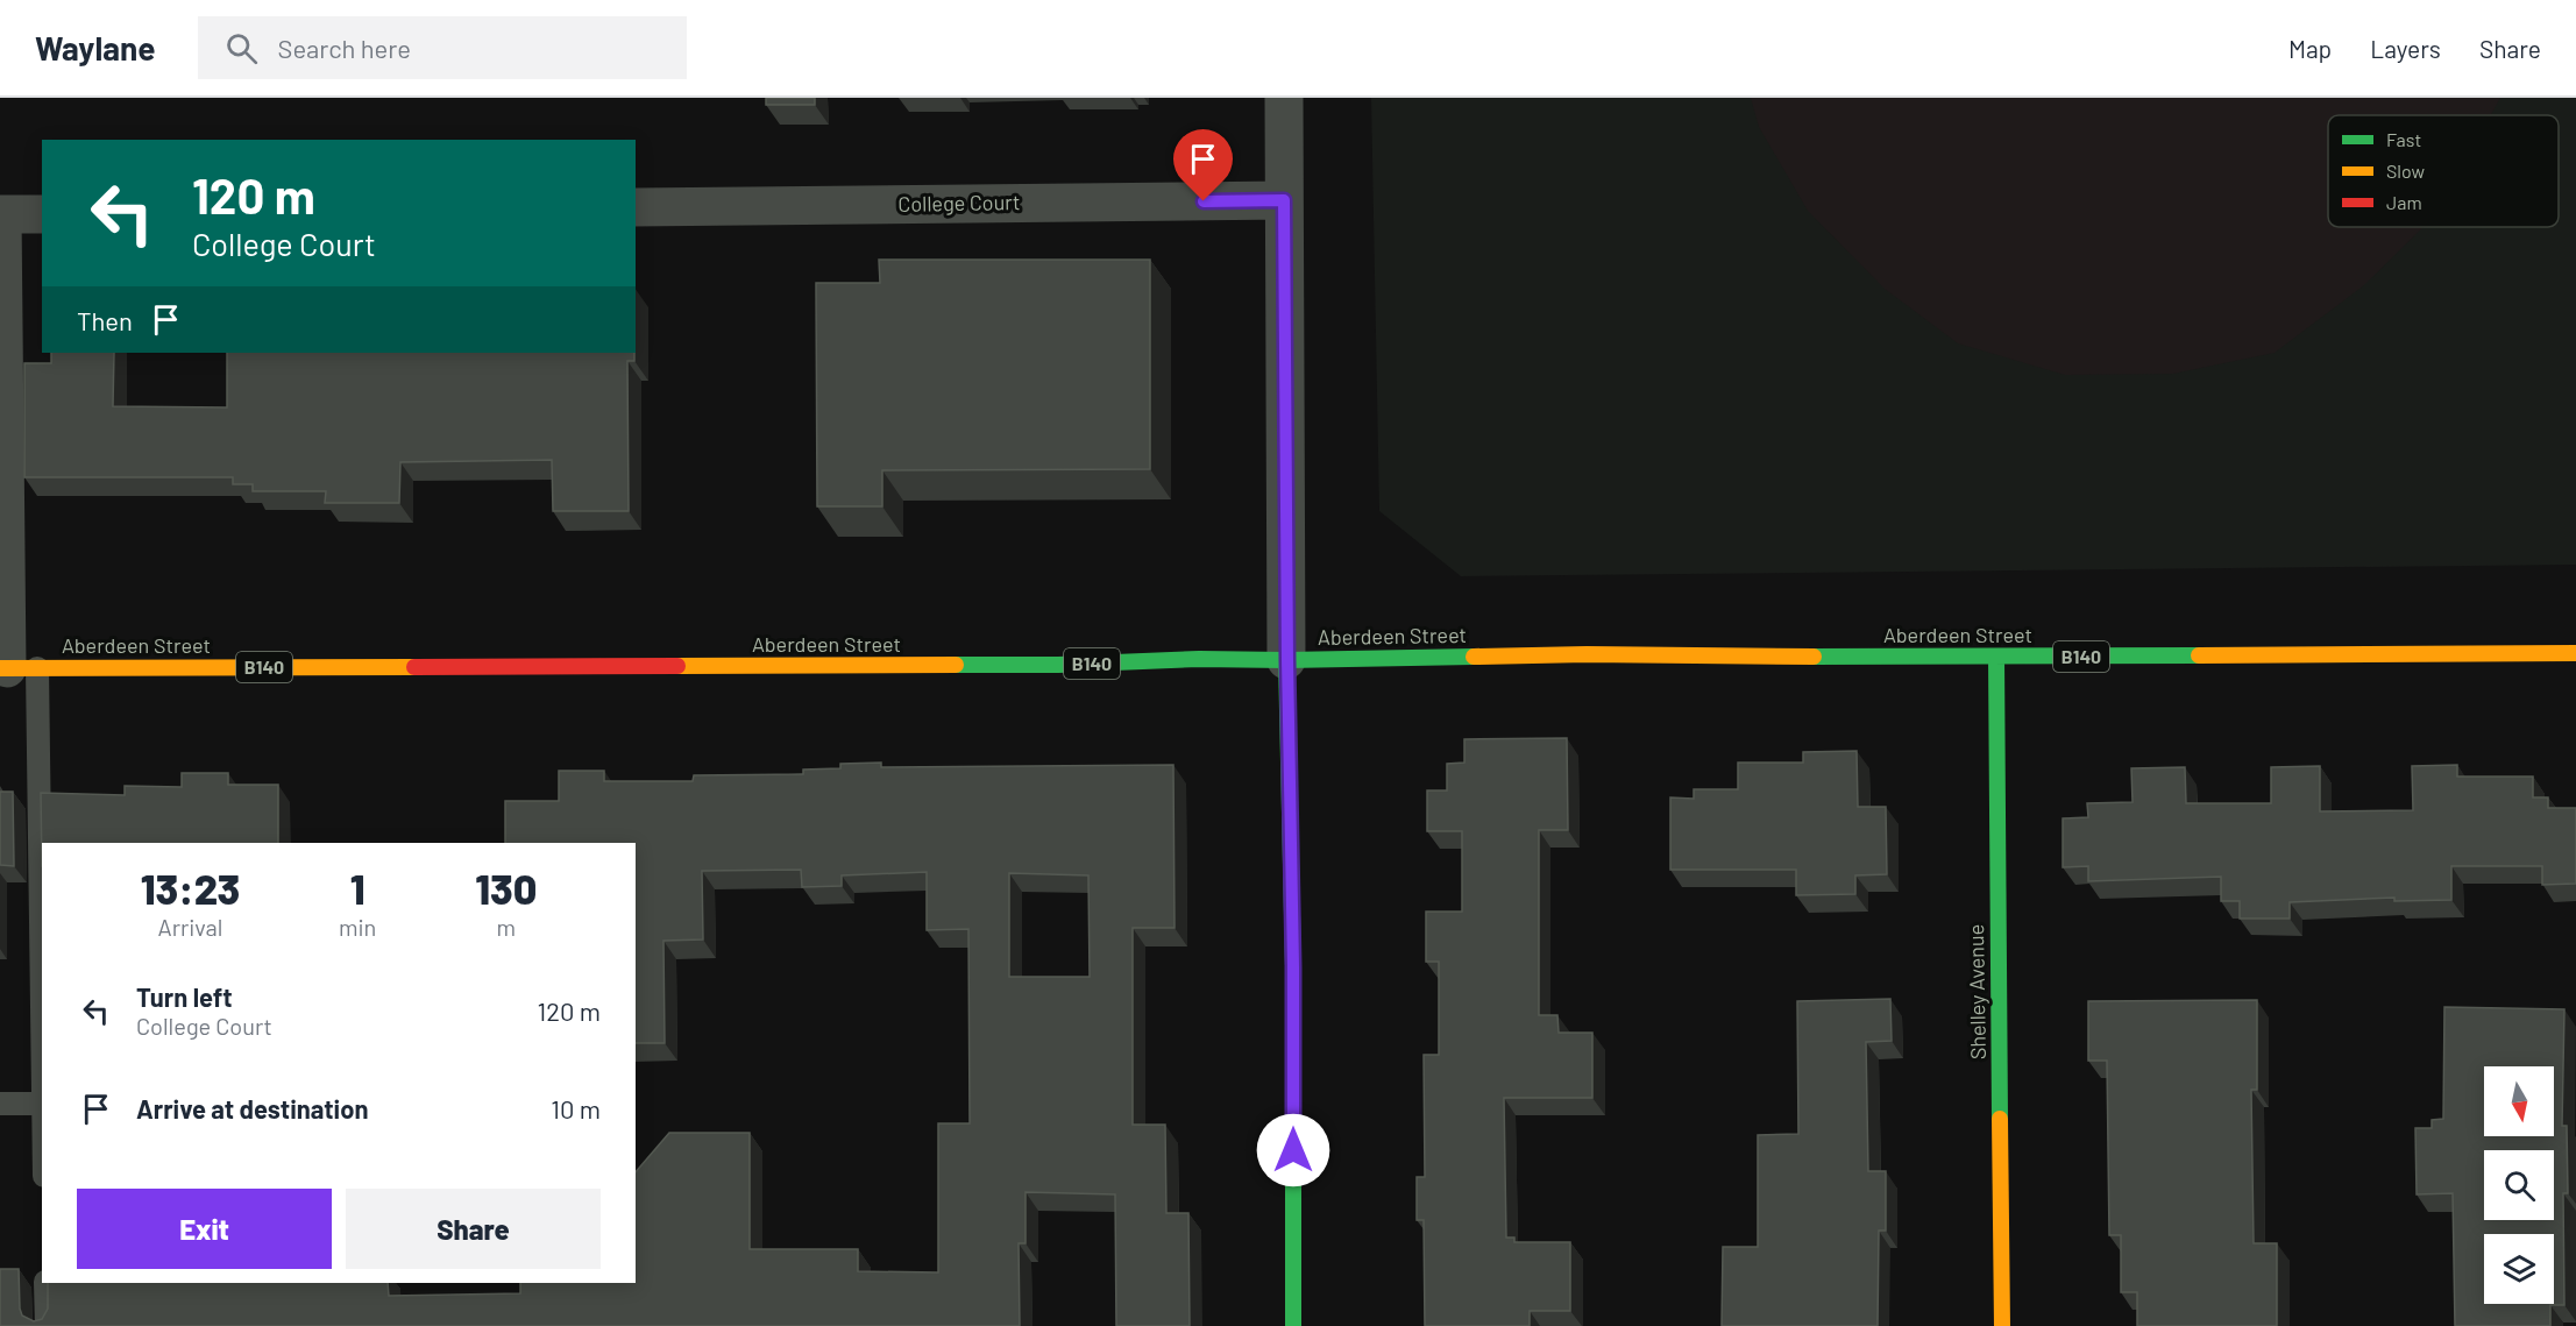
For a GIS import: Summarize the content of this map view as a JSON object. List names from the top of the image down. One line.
{"streets":{"main road":["Aberdeen Street","B140","Shelley Avenue"],"street":["College Court"]},"crossings":[["Aberdeen Street","Shelley Avenue"]],"legend":["Fast","Slow","Jam"],"north":"bottom","page":{"header":"Waylane","search":"Search here","nav":["Map","Layers","Share"],"turn":["120 m","College Court"],"then":"Then","eta":["13:23","Arrival","1","min","130","m"],"list":[{"name":"Turn left","note":"College Court","value":"120 m"},{"name":"Arrive at destination","value":"10 m"}],"buttons":["Exit","Share"]}}
